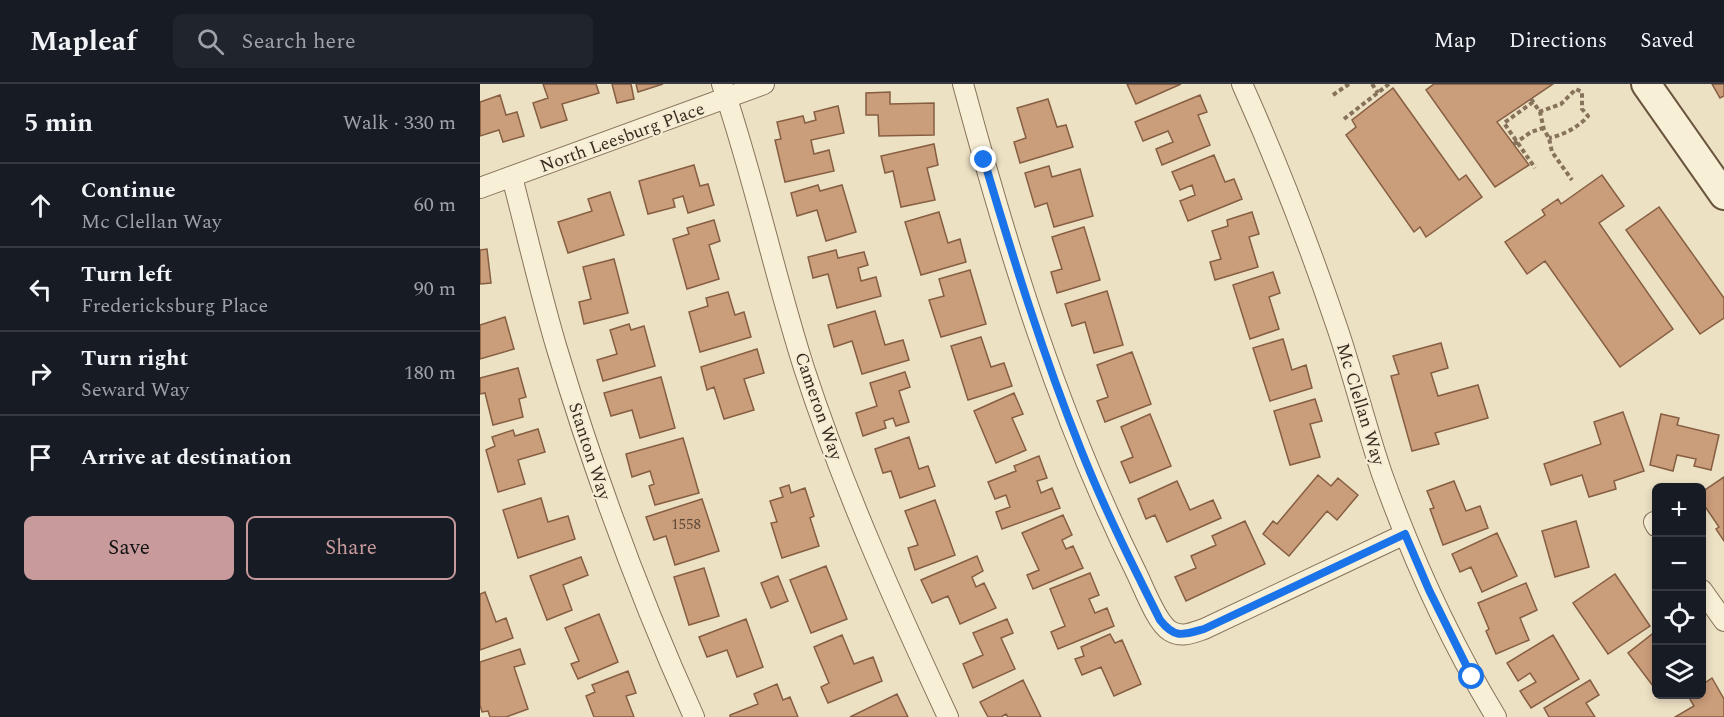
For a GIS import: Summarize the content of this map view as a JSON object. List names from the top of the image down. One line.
{"streets":{"street":["North Leesburg Place","Mc Clellan Way","Cameron Way","Stanton Way"]},"crossings":[["North Leesburg Place","Cameron Way"],["North Leesburg Place","Stanton Way"]],"house_numbers":["1558"],"page":{"header":"Mapleaf","search":"Search here","nav":["Map","Directions","Saved"],"heading":["5 min","Walk · 330 m"],"list":[["Continue","Mc Clellan Way","60 m"],["Turn left","Fredericksburg Place","90 m"],["Turn right","Seward Way","180 m"],"Arrive at destination"],"map_buttons":["+","−"],"buttons":["Save","Share"]}}
